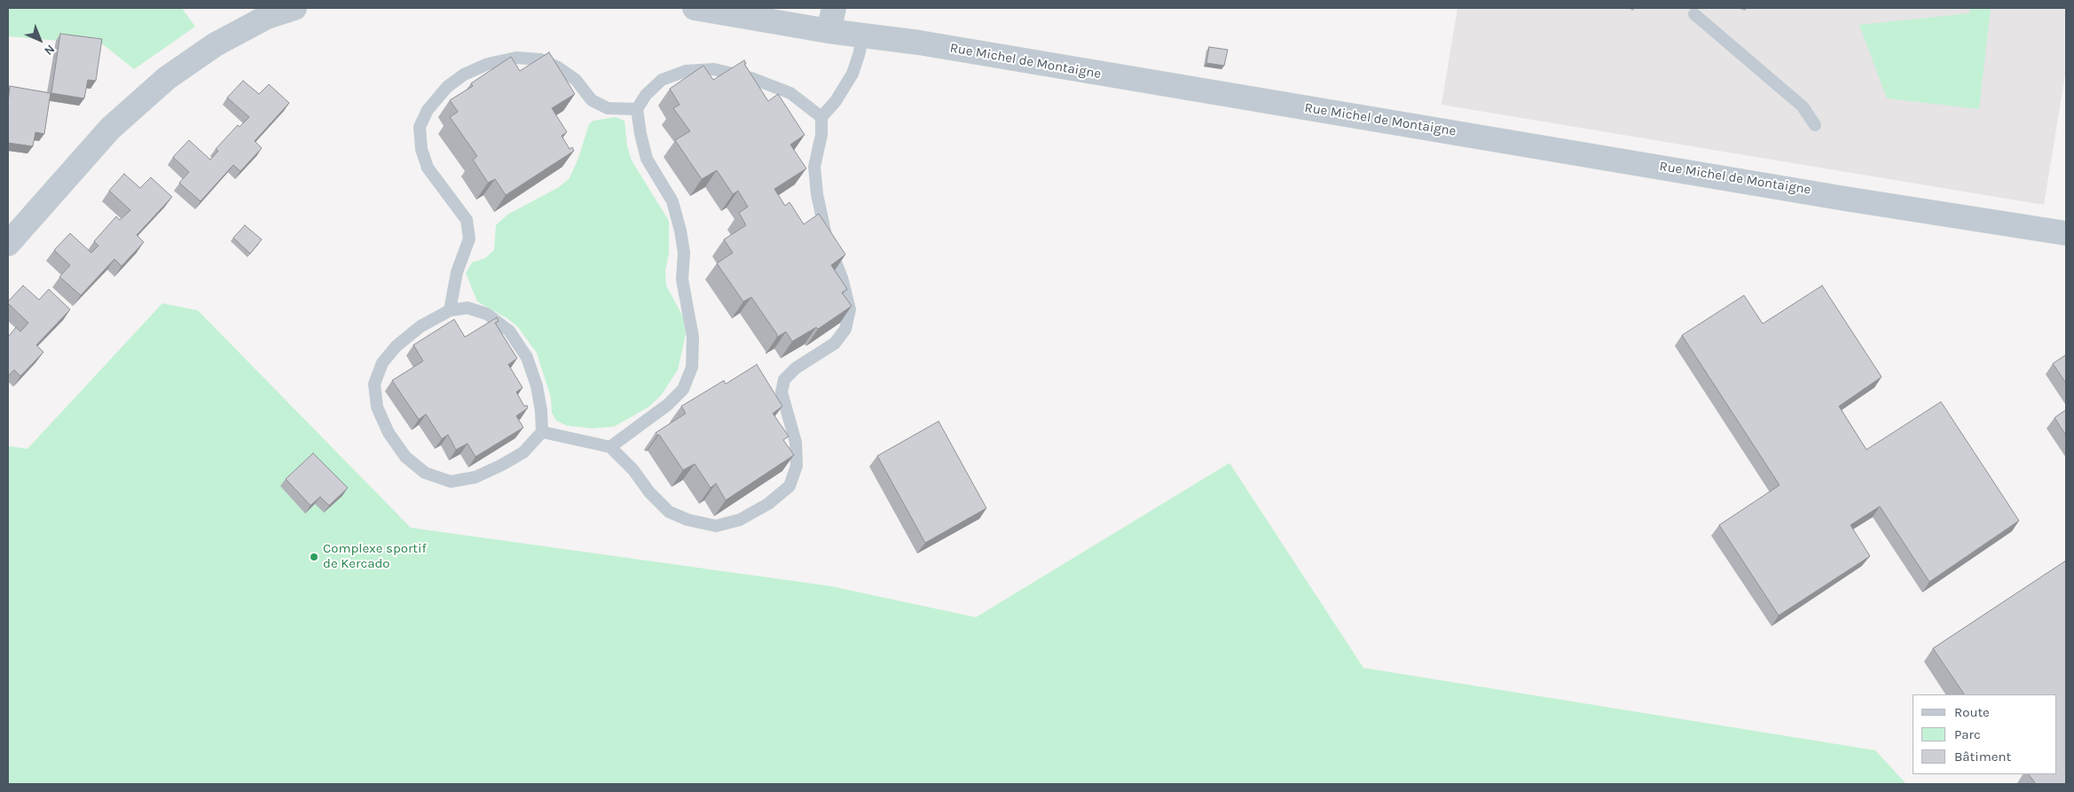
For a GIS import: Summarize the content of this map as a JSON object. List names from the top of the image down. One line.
{"streets":{"street":["Rue Michel de Montaigne"]},"places":["Complexe sportif de Kercado"],"legend":["Route","Parc","Bâtiment"],"north":"bottom right"}
